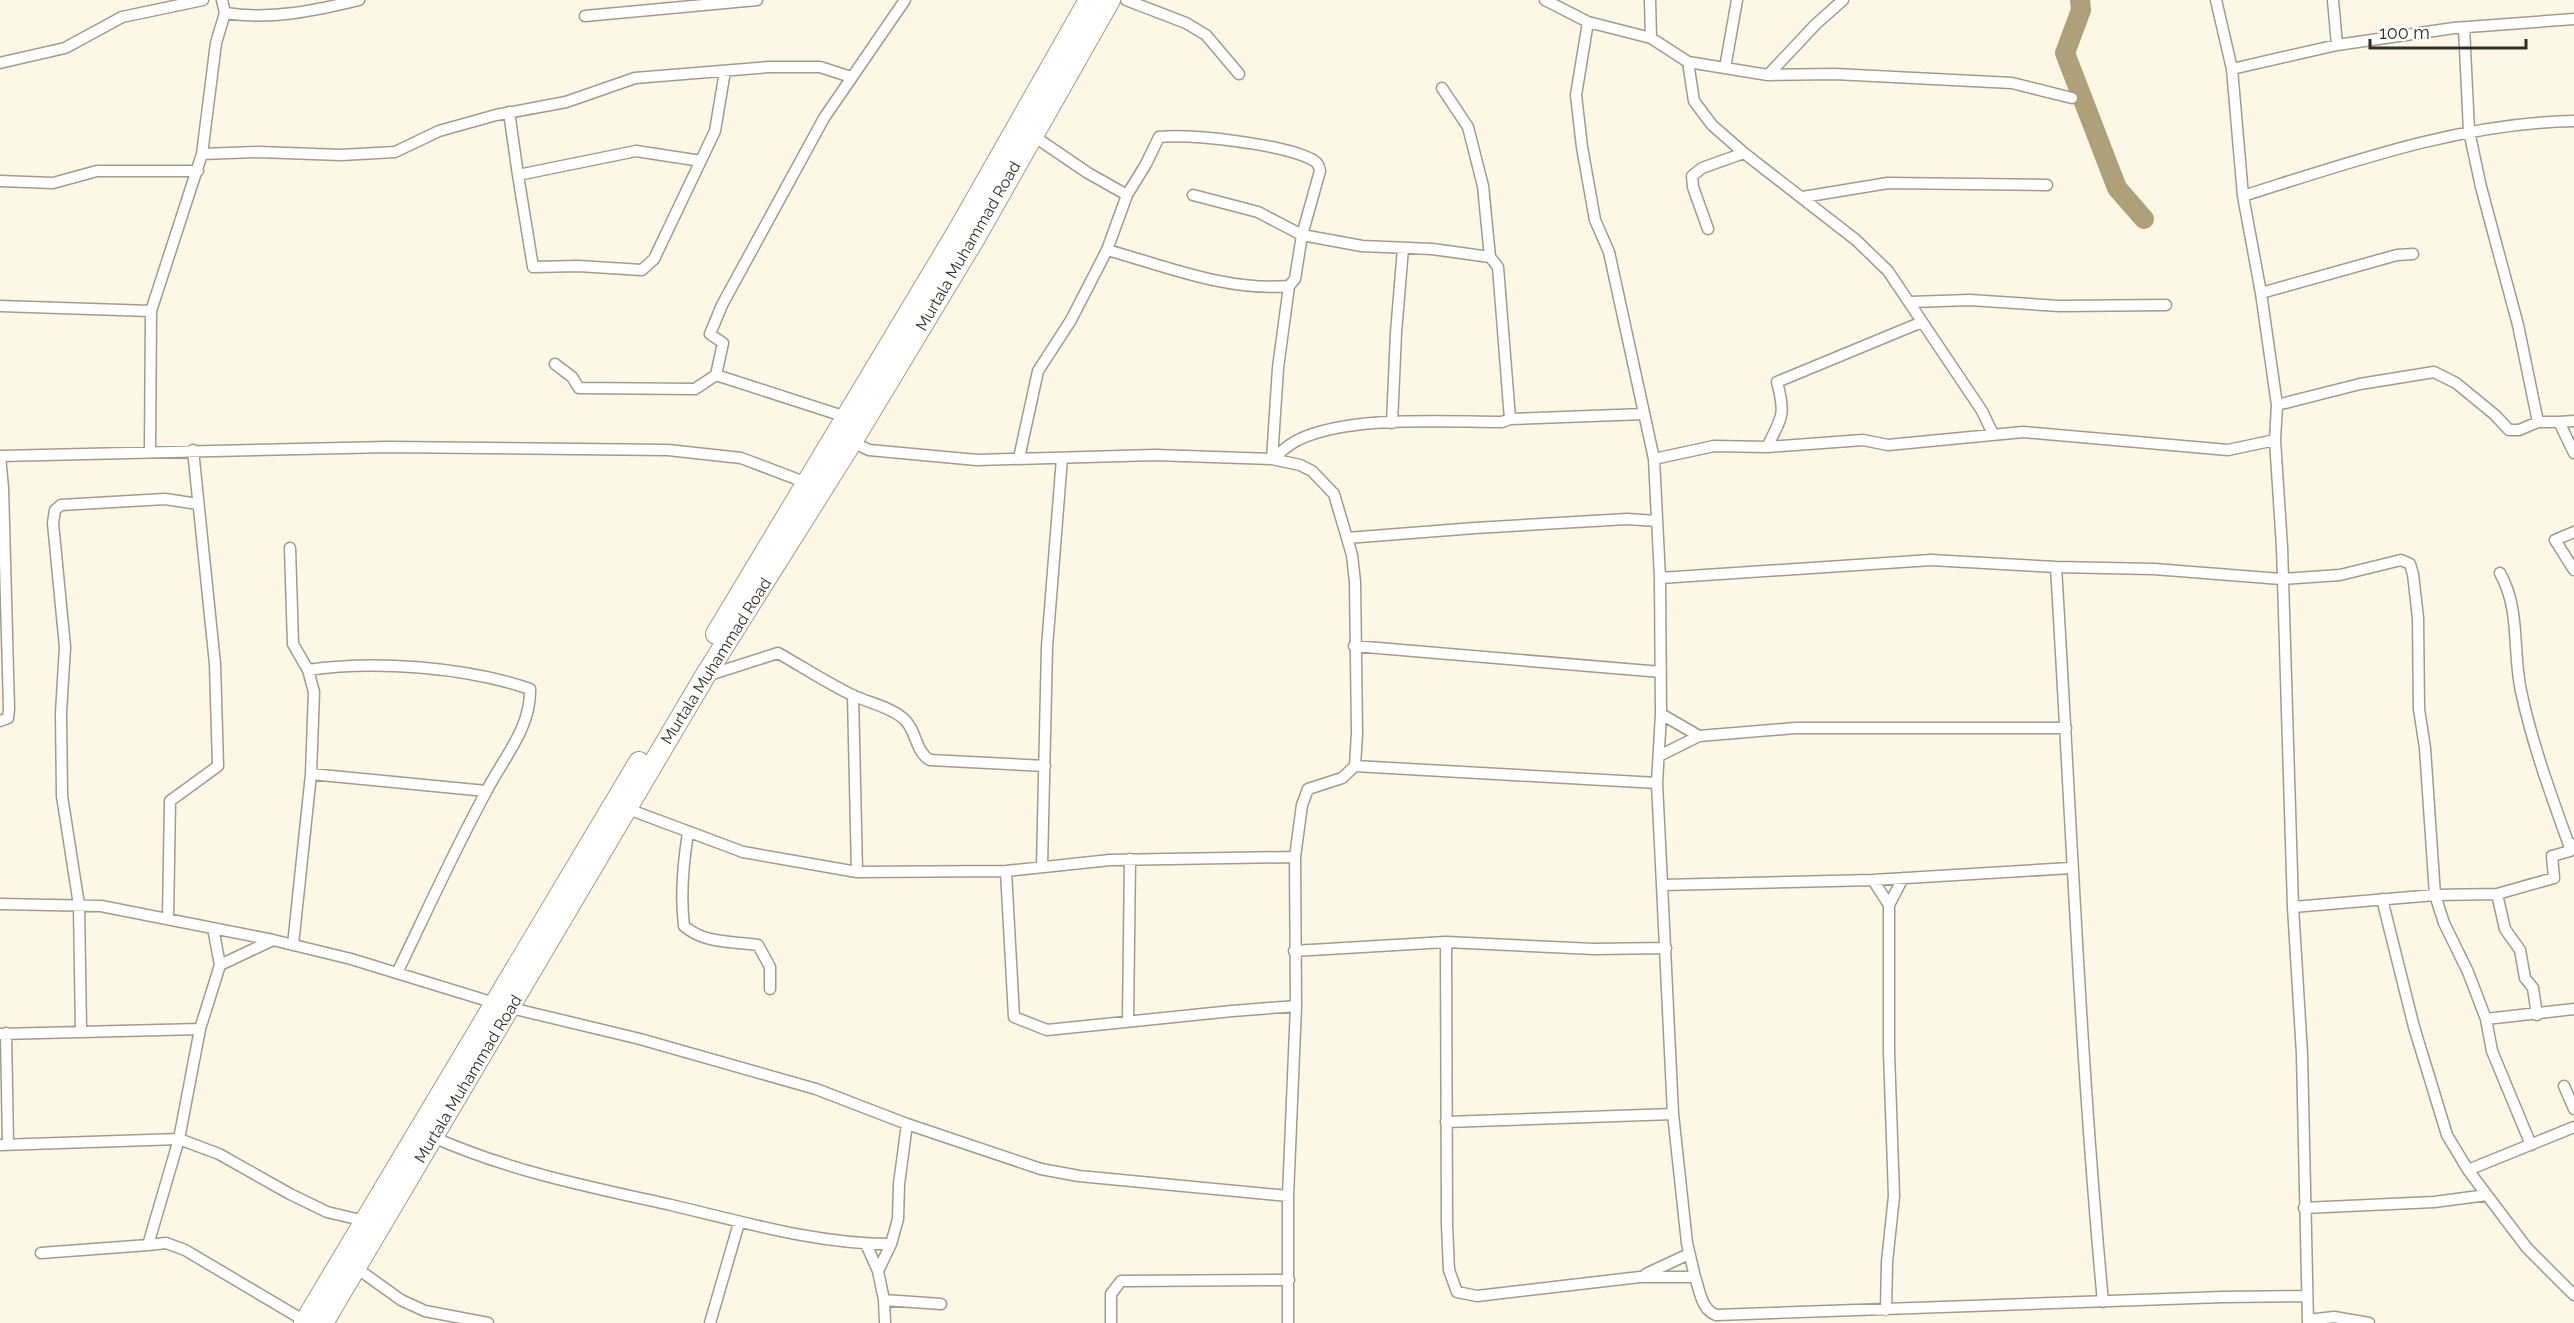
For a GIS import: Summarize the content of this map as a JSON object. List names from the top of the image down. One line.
{"streets":{"highway":["Murtala Muhammad Road"]},"scale_bar":"100 m"}
